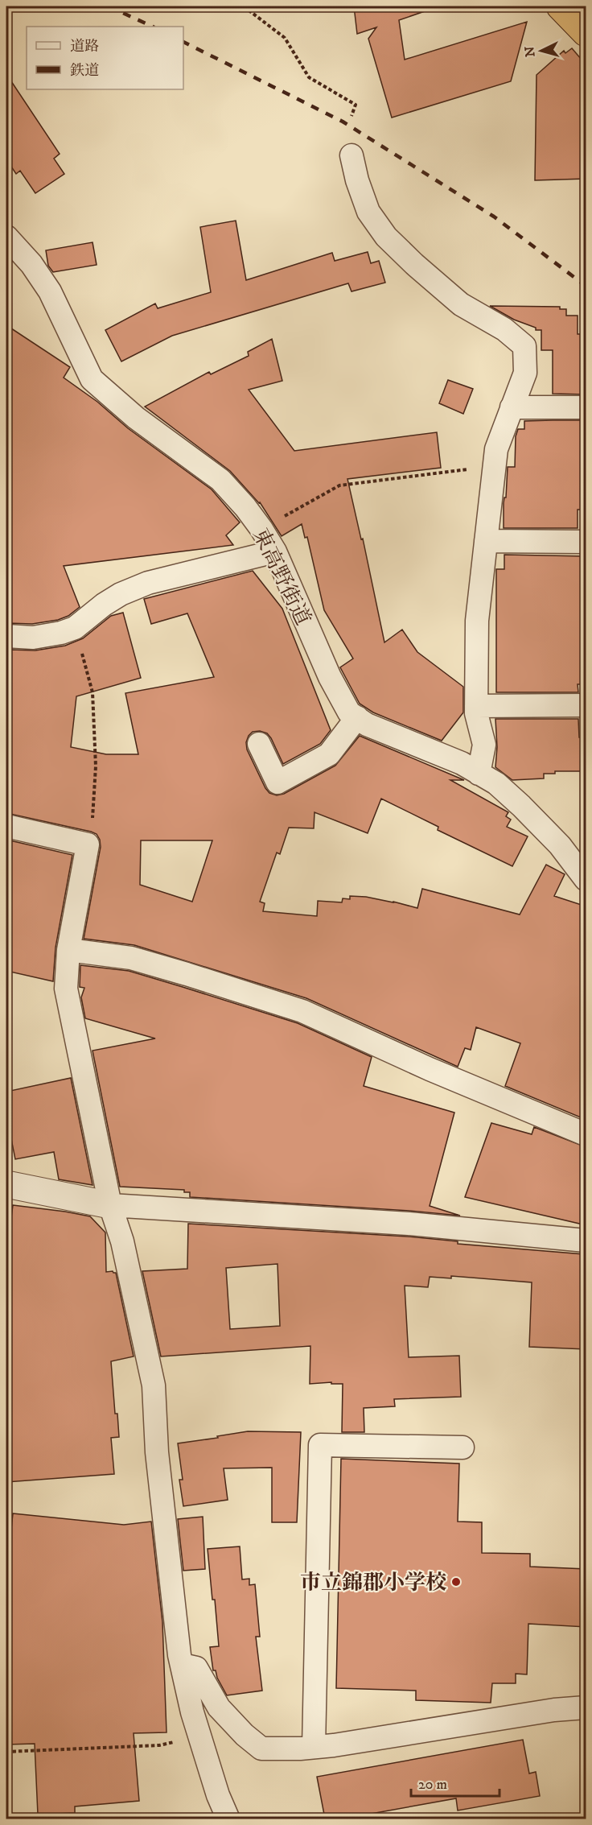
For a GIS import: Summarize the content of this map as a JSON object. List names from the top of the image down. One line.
{"streets":{"street":["東高野街道"]},"places":["市立錦郡小学校"],"legend":["道路","鉄道"],"scale_bar":"20 m","north":"left"}
